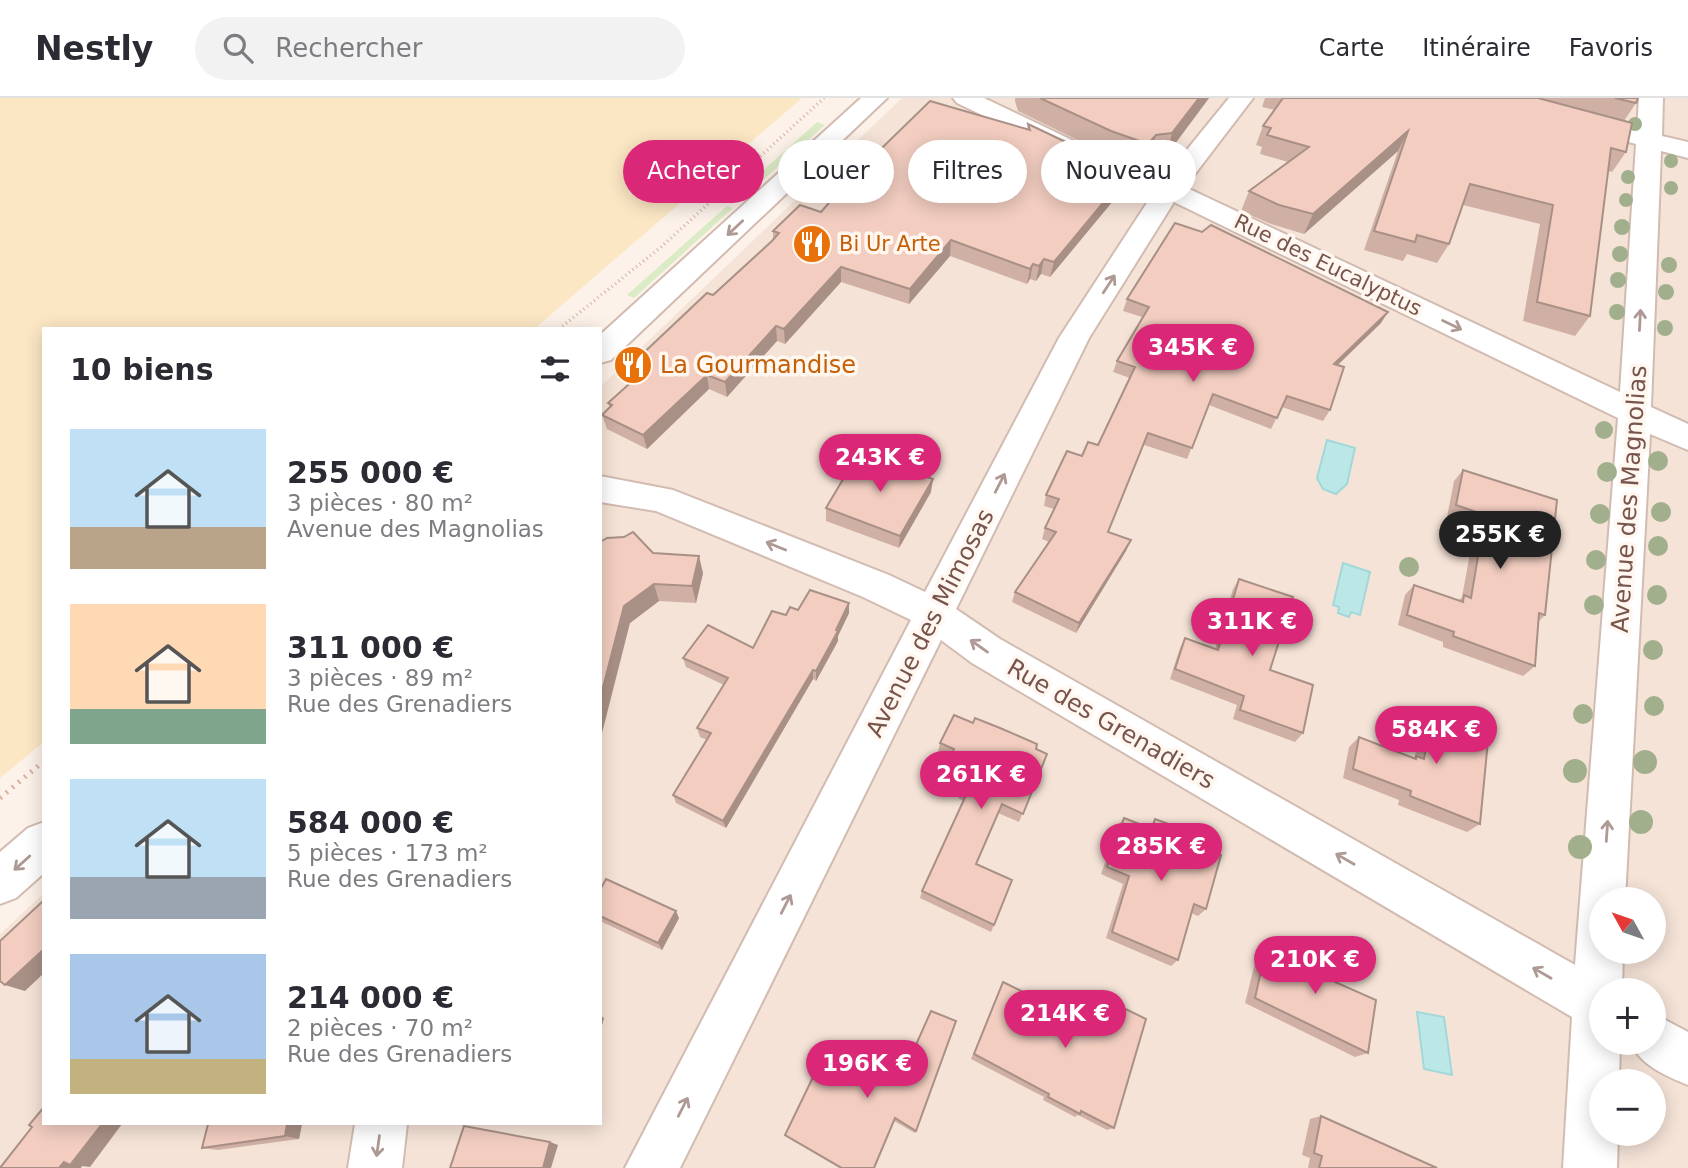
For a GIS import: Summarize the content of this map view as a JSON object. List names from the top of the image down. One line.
{"streets":{"street":["Rue des Eucalyptus","Avenue des Magnolias","Avenue des Mimosas","Rue des Grenadiers"]},"crossings":[["Rue des Eucalyptus","Avenue des Magnolias"],["Avenue des Mimosas","Rue des Grenadiers"]],"one_way":["Rue des Eucalyptus","Avenue des Magnolias","Avenue des Mimosas","Rue des Grenadiers"],"places":{"restaurant":["Bi Ur Arte","La Gourmandise"]},"north":"top left","page":{"header":"Nestly","search":"Rechercher","nav":["Carte","Itinéraire","Favoris"],"chip":["Acheter","Louer","Filtres","Nouveau"],"price":["345K €","243K €","255K €","311K €","584K €","261K €","285K €","210K €","214K €","196K €"],"heading":"10 biens","list":[{"name":"255 000 €","note":"3 pièces · 80 m² · Avenue des Magnolias"},{"name":"311 000 €","note":"3 pièces · 89 m² · Rue des Grenadiers"},{"name":"584 000 €","note":"5 pièces · 173 m² · Rue des Grenadiers"},{"name":"214 000 €","note":"2 pièces · 70 m² · Rue des Grenadiers"}],"map_buttons":["+","−"]}}
